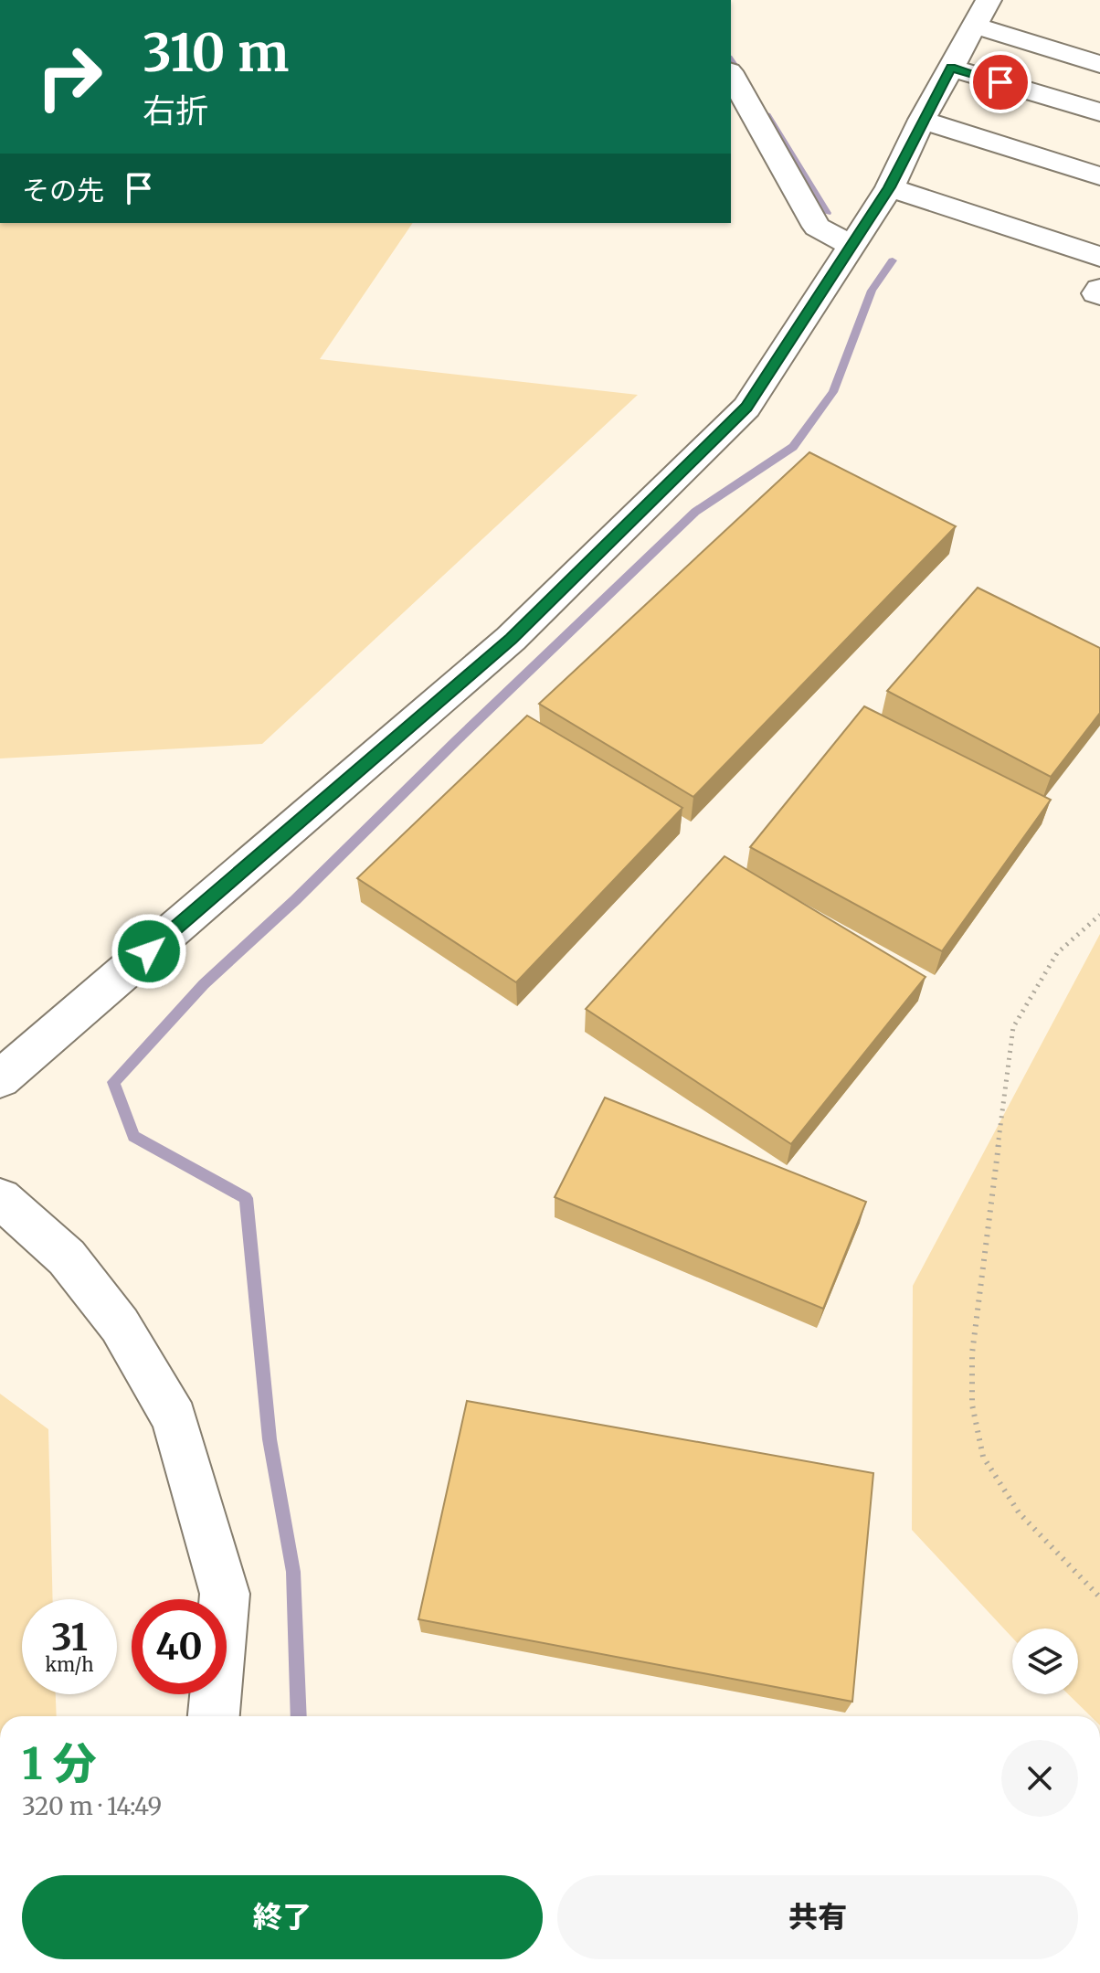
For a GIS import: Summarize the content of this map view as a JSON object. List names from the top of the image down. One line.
{"page":{"turn":["310 m","右折"],"then":"その先","speed":"31 km/h","limit":"40","heading":["1 分","320 m · 14:49"],"buttons":["終了","共有"]}}
